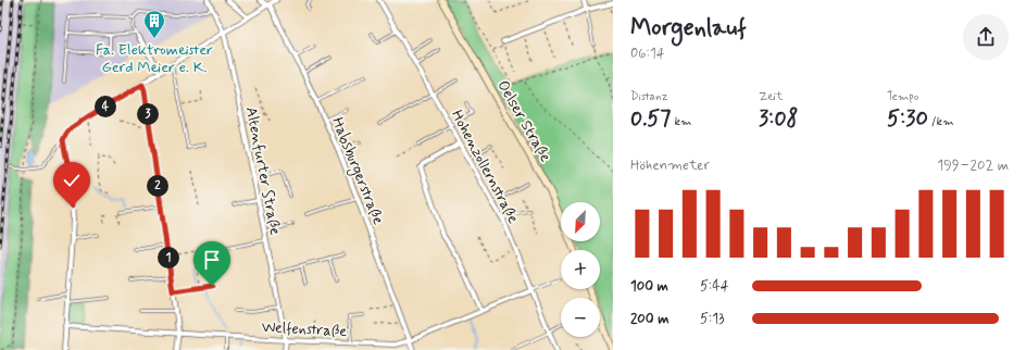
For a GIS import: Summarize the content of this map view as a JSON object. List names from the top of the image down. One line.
{"streets":{"main road":["Oelser Straße"],"street":["Hohenzollernstraße","Altenfurter Straße","Habsburgerstraße","Welfenstraße"]},"crossings":[["Hohenzollernstraße","Welfenstraße"],["Altenfurter Straße","Welfenstraße"],["Habsburgerstraße","Welfenstraße"]],"places":{"building":["Fa. Elektromeister Gerd Meier e. K."]},"north":"bottom left","page":{"heading":["Morgenlauf","06:14"],"stats":[["Distanz","0.57 km"],["Zeit","3:08"],["Tempo","5:30 /km"]],"pins":["4","3","2","1"],"chart":["Höhenmeter","199–202 m"],"map_buttons":["+","−"],"list":[{"name":"100 m","note":"5:44"},{"name":"200 m","note":"5:13"}]}}
